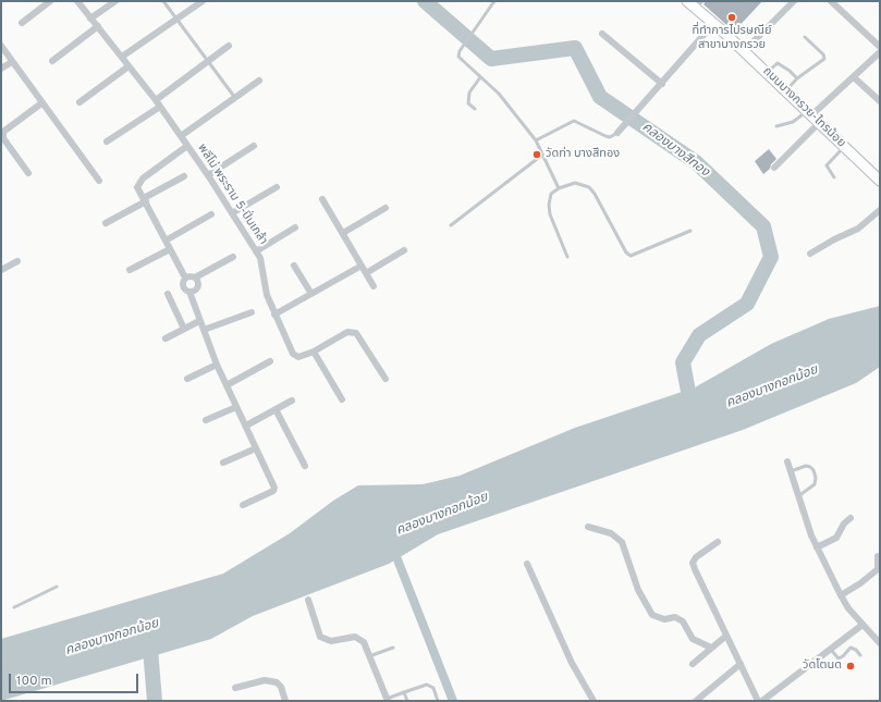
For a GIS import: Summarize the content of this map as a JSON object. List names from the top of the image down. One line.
{"streets":{"main road":["ถนนบางกรวย-ไทรน้อย"],"street":["พลีโน่ พระราม 5-ปิ่นเกล้า"]},"water":["คลองบางสีทอง","คลองบางกอกน้อย"],"places":["ที่ทำการไปรษณีย์ สาขาบางกรวย","วัดท่า บางสีทอง","วัดโตนด"],"scale_bar":"100 m"}
